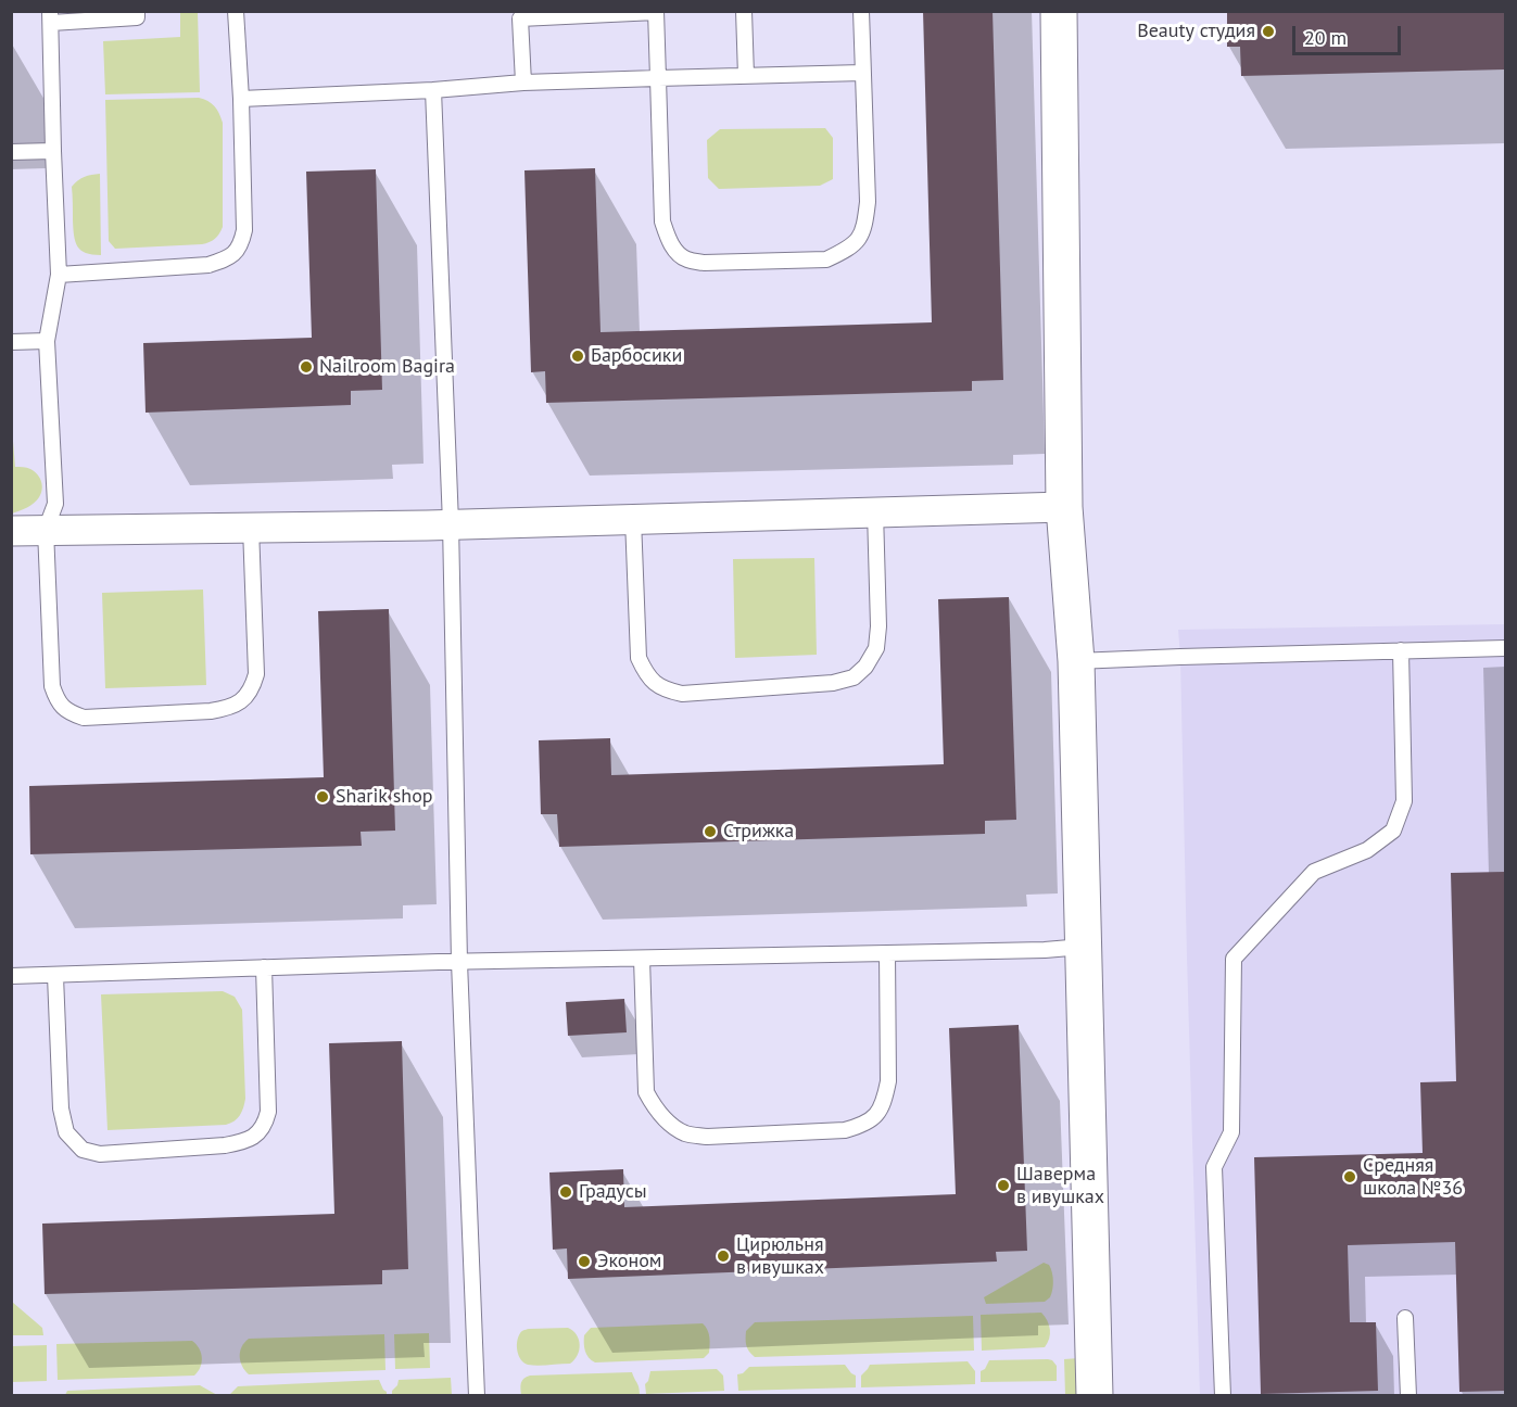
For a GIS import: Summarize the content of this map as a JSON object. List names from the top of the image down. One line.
{"places":["Beauty студия","Барбосики","Nailroom Bagira","Sharik shop","Стрижка","Средняя школа №36","Шаверма в ивушках","Градусы","Цирюльня в ивушках","Эконом"],"scale_bar":"20 m"}
